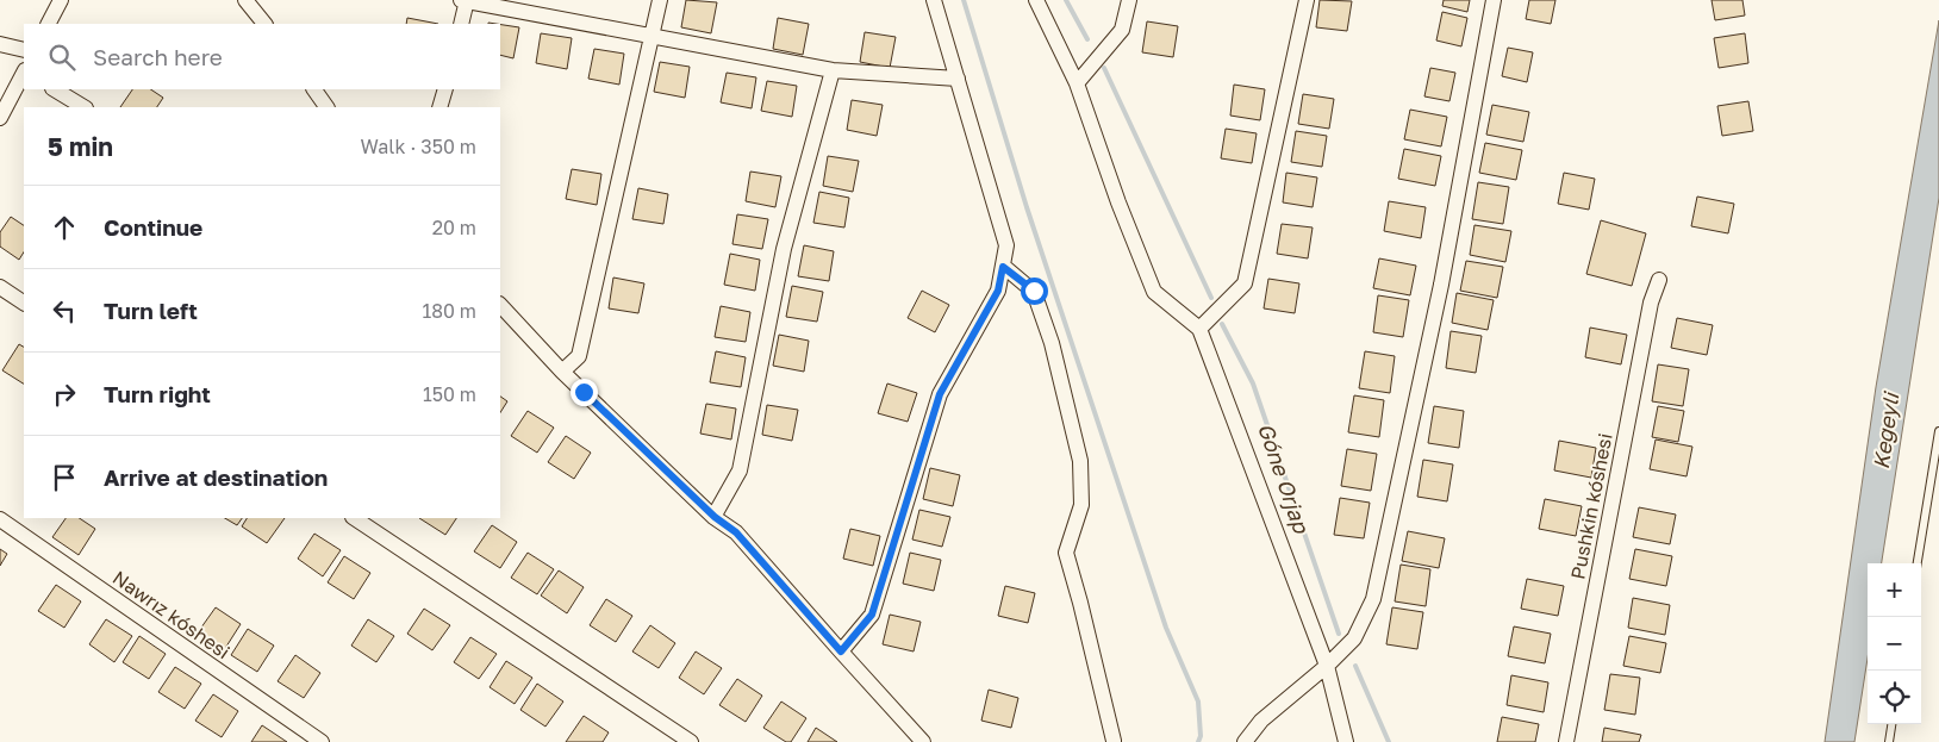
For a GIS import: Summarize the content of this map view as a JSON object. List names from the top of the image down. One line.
{"streets":{"street":["Pushkin kóshesi","Nawrız kóshesi"]},"water":["Kegeyli","Góne Orjap"],"page":{"search":"Search here","heading":["5 min","Walk · 350 m"],"list":[["Continue","20 m"],["Turn left","180 m"],["Turn right","150 m"],"Arrive at destination"],"map_buttons":["+","−"]}}
